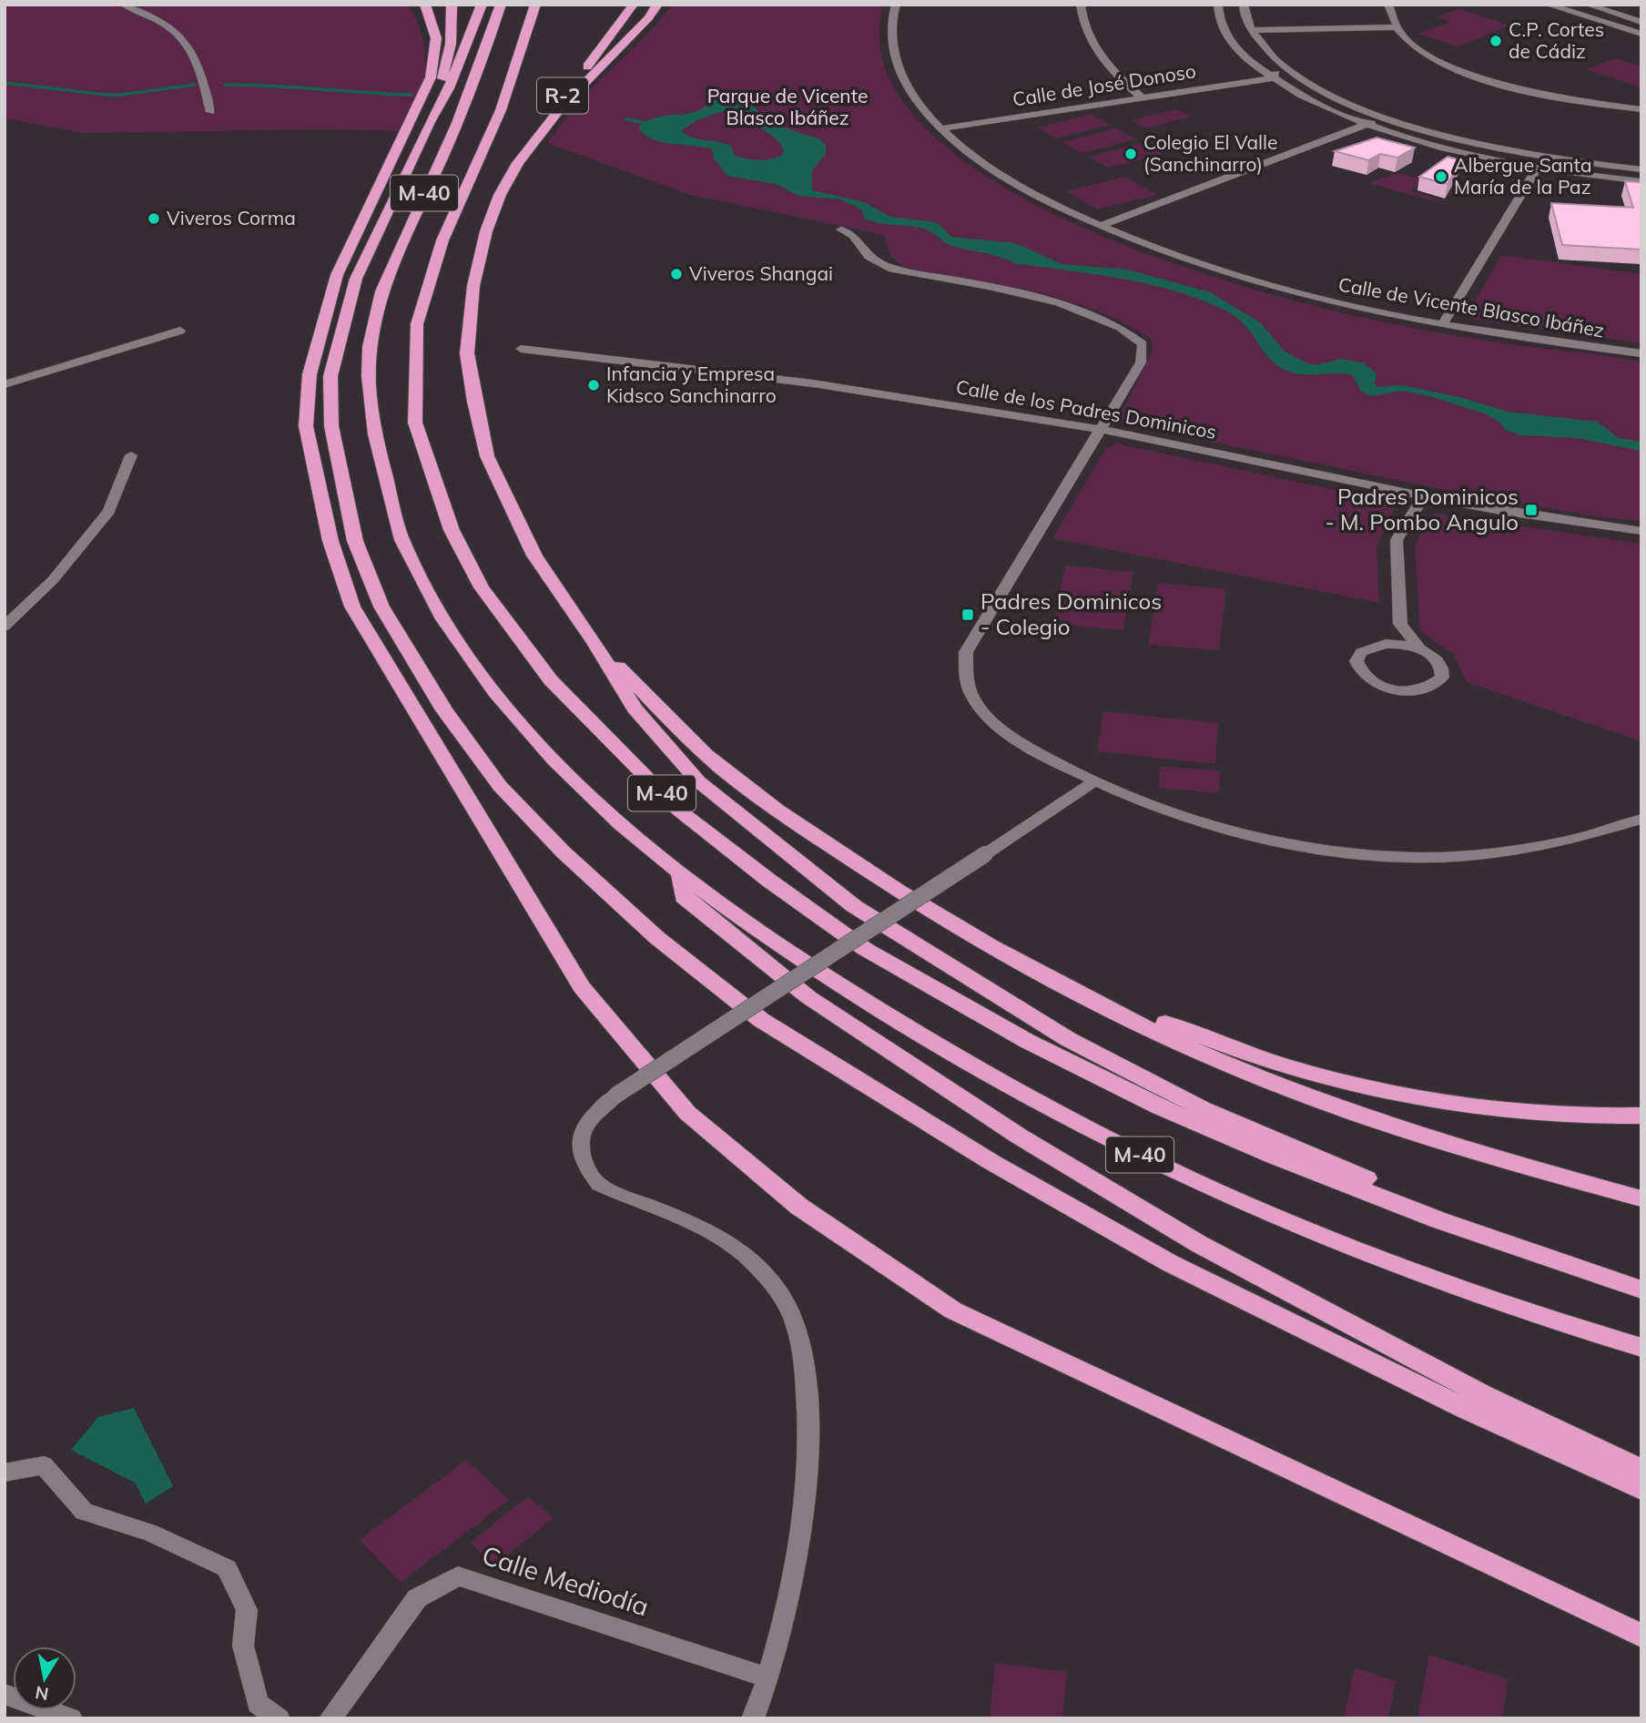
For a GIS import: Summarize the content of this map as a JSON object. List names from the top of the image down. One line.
{"streets":{"highway":["R-2","M-40"],"street":["Calle de José Donoso","Calle de Vicente Blasco Ibáñez","Calle de los Padres Dominicos","Calle Mediodía"]},"crossings":[["Calle de José Donoso","Calle de Vicente Blasco Ibáñez"]],"parks":["Parque de Vicente Blasco Ibáñez"],"places":{"other":["C.P. Cortes de Cádiz","Colegio El Valle (Sanchinarro)","Albergue Santa María de la Paz","Viveros Corma","Viveros Shangai","Infancia y Empresa Kidsco Sanchinarro"],"transit":["Padres Dominicos - M. Pombo Angulo","Padres Dominicos - Colegio"]},"north":"bottom"}
